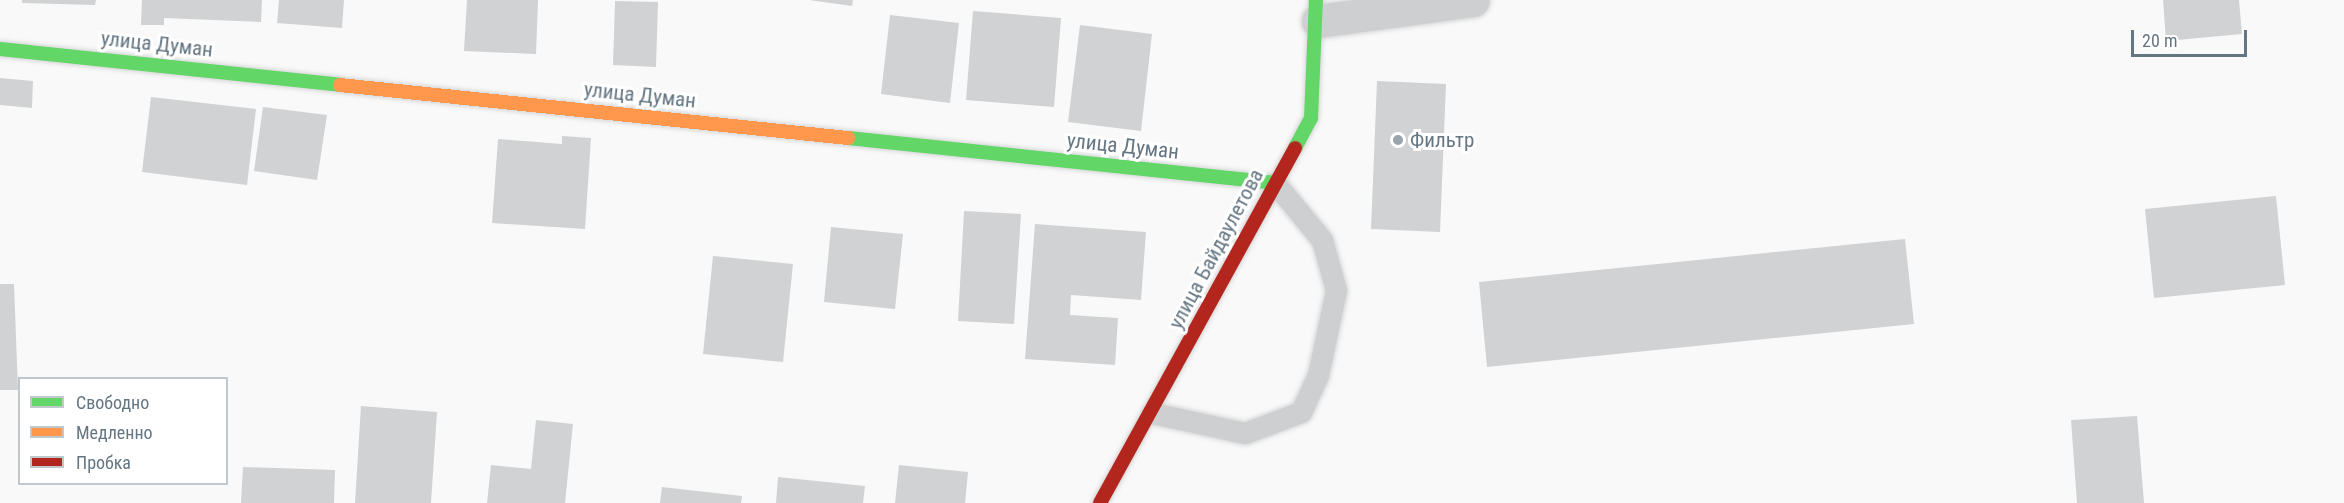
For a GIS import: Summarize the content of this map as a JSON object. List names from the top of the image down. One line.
{"streets":{"street":["улица Думан","улица Байдаулетова"]},"crossings":[["улица Думан","улица Байдаулетова"]],"places":["Фильтр"],"legend":["Свободно","Медленно","Пробка"],"scale_bar":"20 m"}
